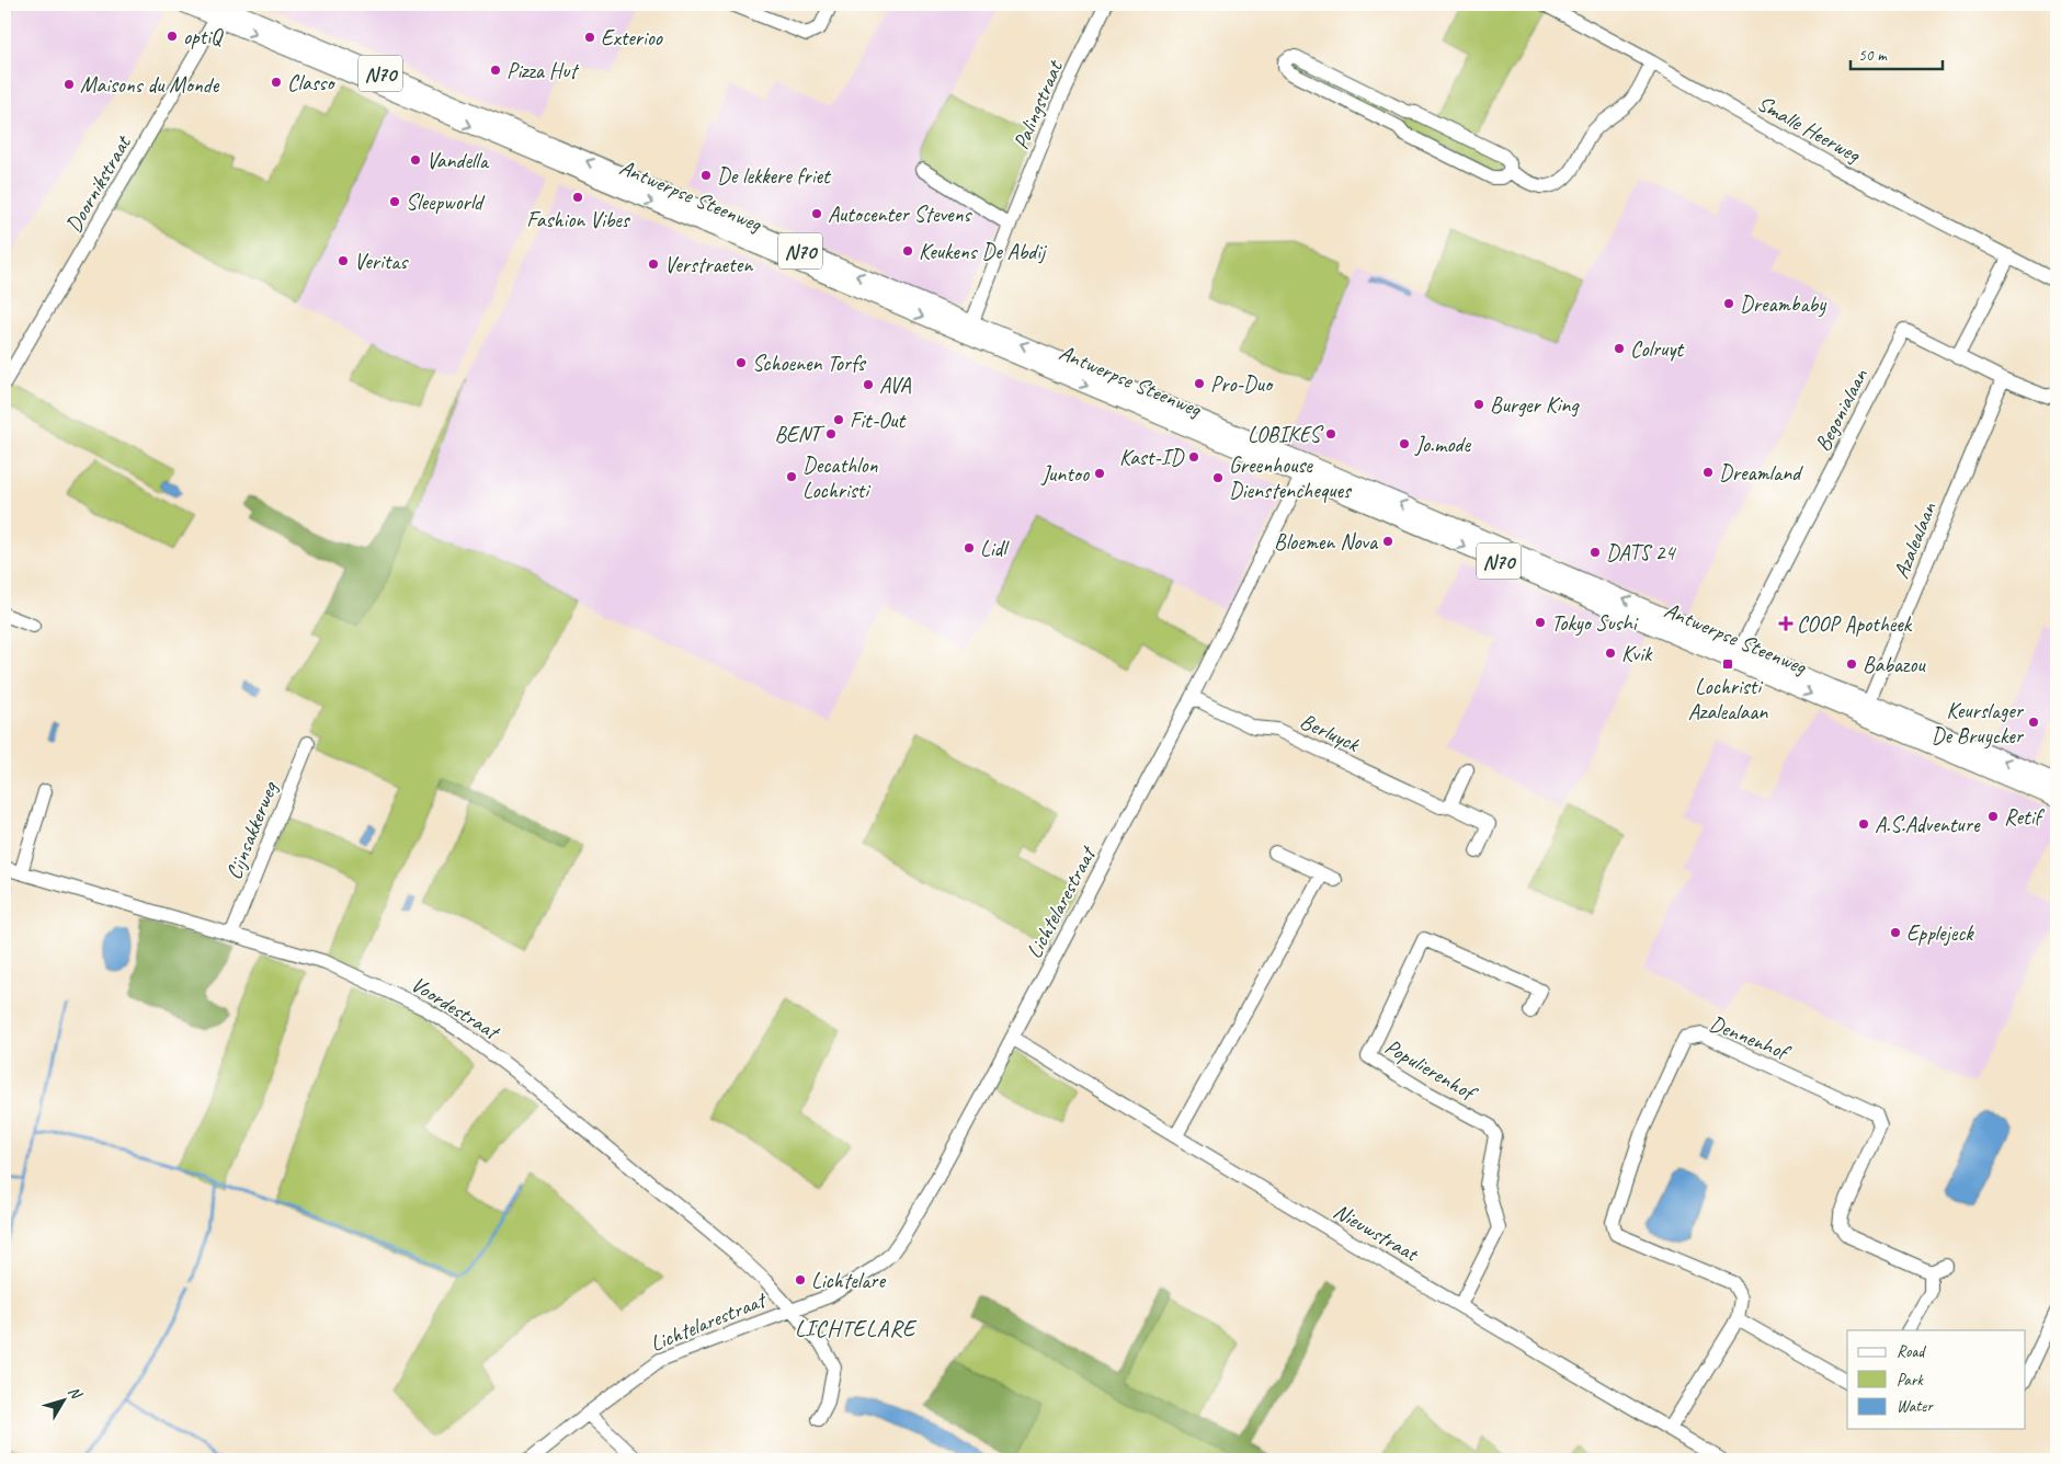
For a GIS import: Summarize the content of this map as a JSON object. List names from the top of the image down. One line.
{"streets":{"main road":["N70","Antwerpse Steenweg"],"street":["Palingstraat","Smalle Heerweg","Doornikstraat","Begonialaan","Azalealaan","Berluyck","Cijnsakkerweg","Lichtelarestraat","Voordestraat","Dennenhof","Populierenhof","Nieuwstraat"]},"crossings":[["Palingstraat","Antwerpse Steenweg"],["Doornikstraat","Antwerpse Steenweg"],["Antwerpse Steenweg","Begonialaan"],["Antwerpse Steenweg","Azalealaan"],["Antwerpse Steenweg","Lichtelarestraat"],["Berluyck","Lichtelarestraat"],["Cijnsakkerweg","Voordestraat"],["Lichtelarestraat","Voordestraat"],["Lichtelarestraat","Nieuwstraat"],["Populierenhof","Nieuwstraat"]],"districts":["LICHTELARE"],"places":{"other":["optiQ","Exterioo","Pizza Hut","Classo","Maisons du Monde","Vandella","De lekkere friet","Fashion Vibes","Sleepworld","Autocenter Stevens","Keukens De Abdij","Veritas","Verstraeten","Dreambaby","Colruyt","Schoenen Torfs","Pro-Duo","AVA","Burger King","Fit-Out","BENT","LOBIKES","Jo.mode","Kast-ID","Dreamland","Juntoo","Decathlon Lochristi","Greenhouse Dienstencheques","Bloemen Nova","Lidl","DATS 24","Tokyo Sushi","Kvik","Babazou","Keurslager De Bruycker","Retif","A.S.Adventure","Epplejeck","Lichtelare"],"health":["COOP Apotheek"],"transit":["Lochristi Azalealaan"]},"legend":["Road","Park","Water"],"scale_bar":"50 m","north":"top right"}
